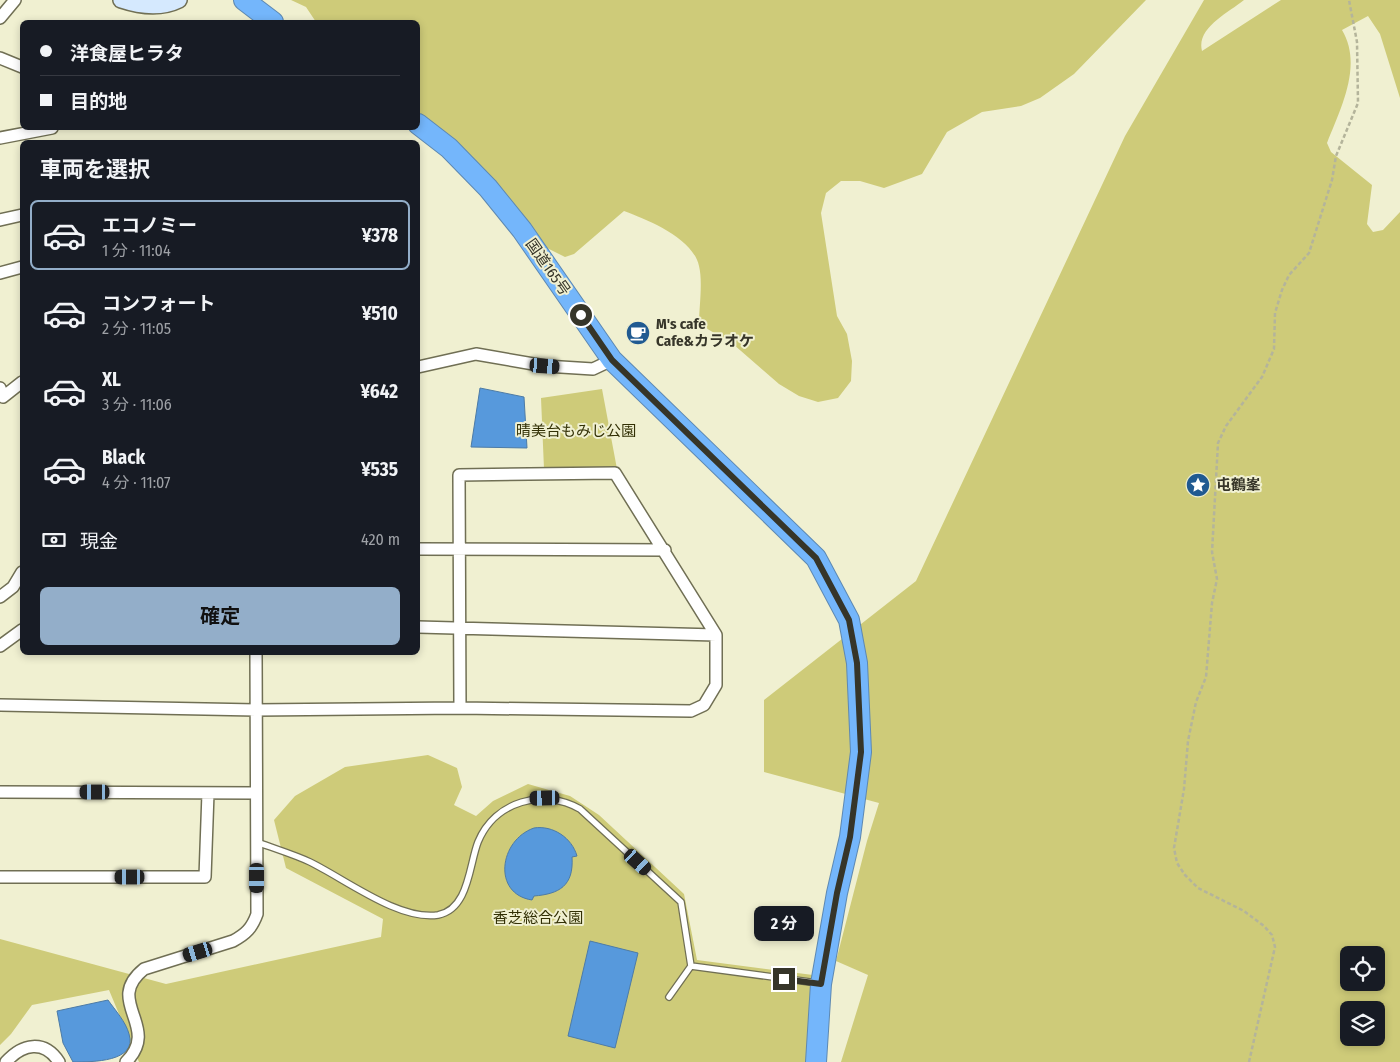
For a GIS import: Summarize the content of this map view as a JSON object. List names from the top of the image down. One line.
{"streets":{"highway":["国道165号"]},"parks":["晴美台もみじ公園","香芝総合公園"],"places":{"cafe":["M's cafe Cafe&カラオケ"],"place":["屯鶴峯"]},"page":{"banner":["洋食屋ヒラタ","目的地"],"heading":"車両を選択","list":[{"name":"エコノミー","note":"1 分 · 11:04","value":"¥378"},{"name":"コンフォート","note":"2 分 · 11:05","value":"¥510"},{"name":"XL","note":"3 分 · 11:06","value":"¥642"},{"name":"Black","note":"4 分 · 11:07","value":"¥535"}],"pay":["現金","420 m"],"buttons":"確定","bubble":"2 分"}}
